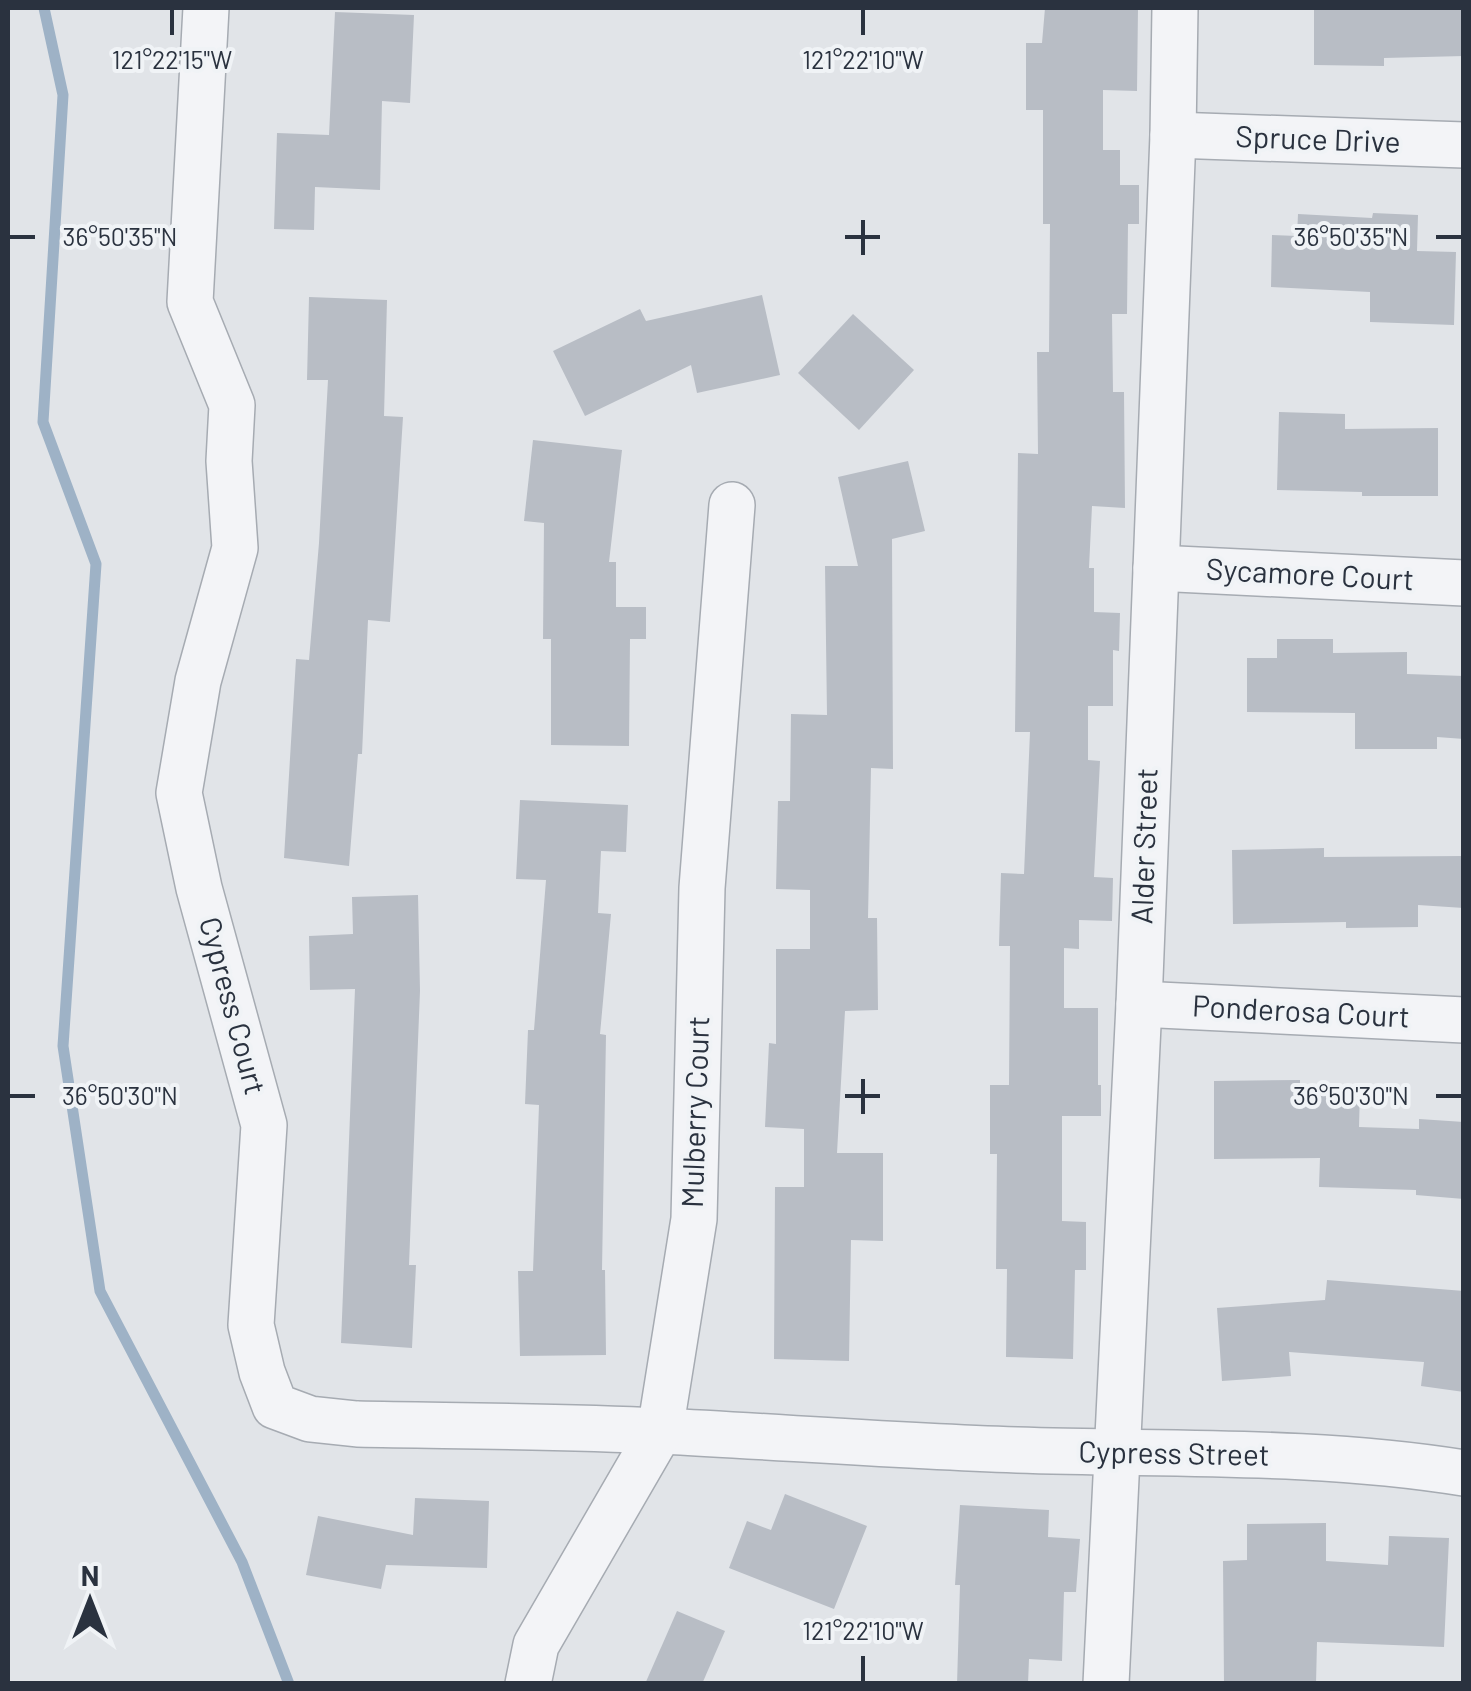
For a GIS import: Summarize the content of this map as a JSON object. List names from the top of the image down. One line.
{"streets":{"street":["Spruce Drive","Sycamore Court","Alder Street","Cypress Court","Ponderosa Court","Mulberry Court","Cypress Street"]},"crossings":[["Spruce Drive","Alder Street"],["Sycamore Court","Alder Street"],["Alder Street","Ponderosa Court"],["Alder Street","Cypress Street"],["Cypress Court","Mulberry Court"],["Cypress Court","Cypress Street"]],"north":"top","coordinates":["121°22'15\"W","121°22'10\"W","36°50'35\"N","36°50'30\"N"]}
